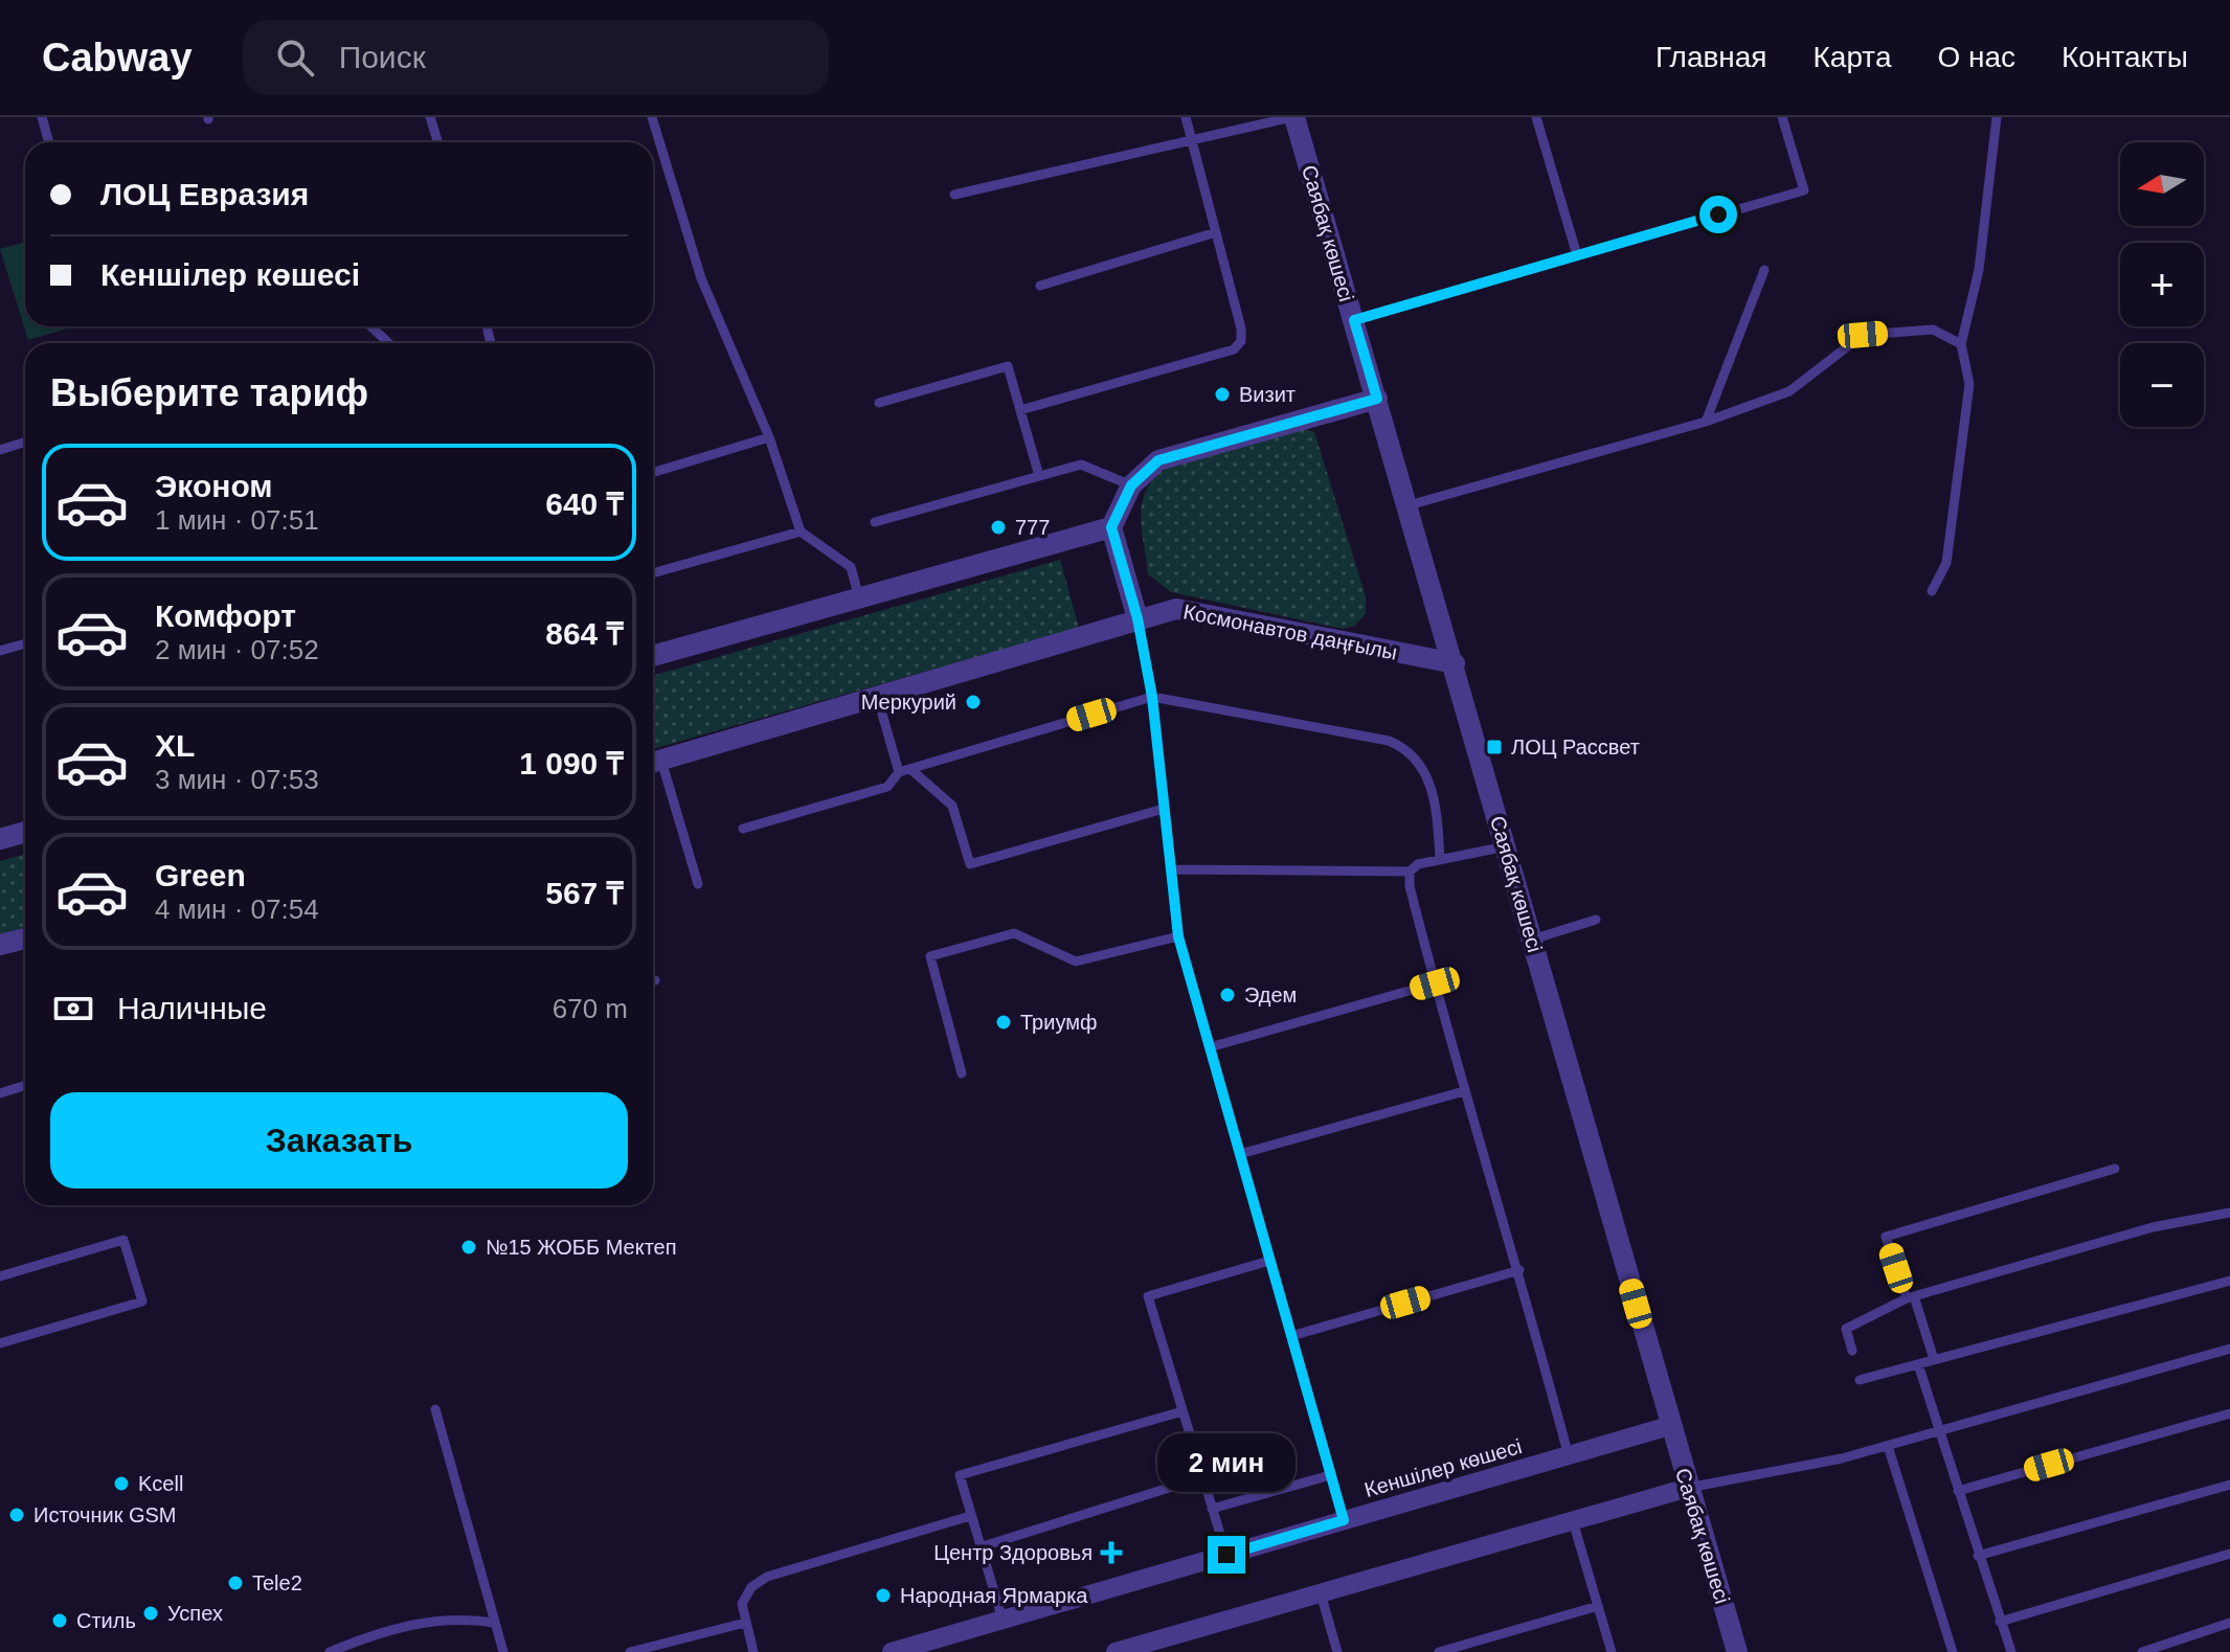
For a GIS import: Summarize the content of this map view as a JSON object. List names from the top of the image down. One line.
{"streets":{"street":["Саябақ көшесі","Космонавтов даңғылы","Кеншілер көшесі"]},"crossings":[["Саябақ көшесі","Космонавтов даңғылы"],["Саябақ көшесі","Кеншілер көшесі"]],"places":{"other":["Визит","777","Меркурий","Эдем","Триумф","№15 ЖОББ Мектеп","Kcell","Источник GSM","Tele2","Народная Ярмарка","Успех","Стиль"],"transit":["ЛОЦ Рассвет"],"health":["Центр Здоровья"]},"north":"left","page":{"header":"Cabway","search":"Поиск","nav":["Главная","Карта","О нас","Контакты"],"map_buttons":["+","−"],"banner":["ЛОЦ Евразия","Кеншілер көшесі"],"heading":"Выберите тариф","list":[{"name":"Эконом","note":"1 мин · 07:51","value":"640 ₸"},{"name":"Комфорт","note":"2 мин · 07:52","value":"864 ₸"},{"name":"XL","note":"3 мин · 07:53","value":"1 090 ₸"},{"name":"Green","note":"4 мин · 07:54","value":"567 ₸"}],"pay":["Наличные","670 m"],"buttons":"Заказать","bubble":"2 мин"}}
